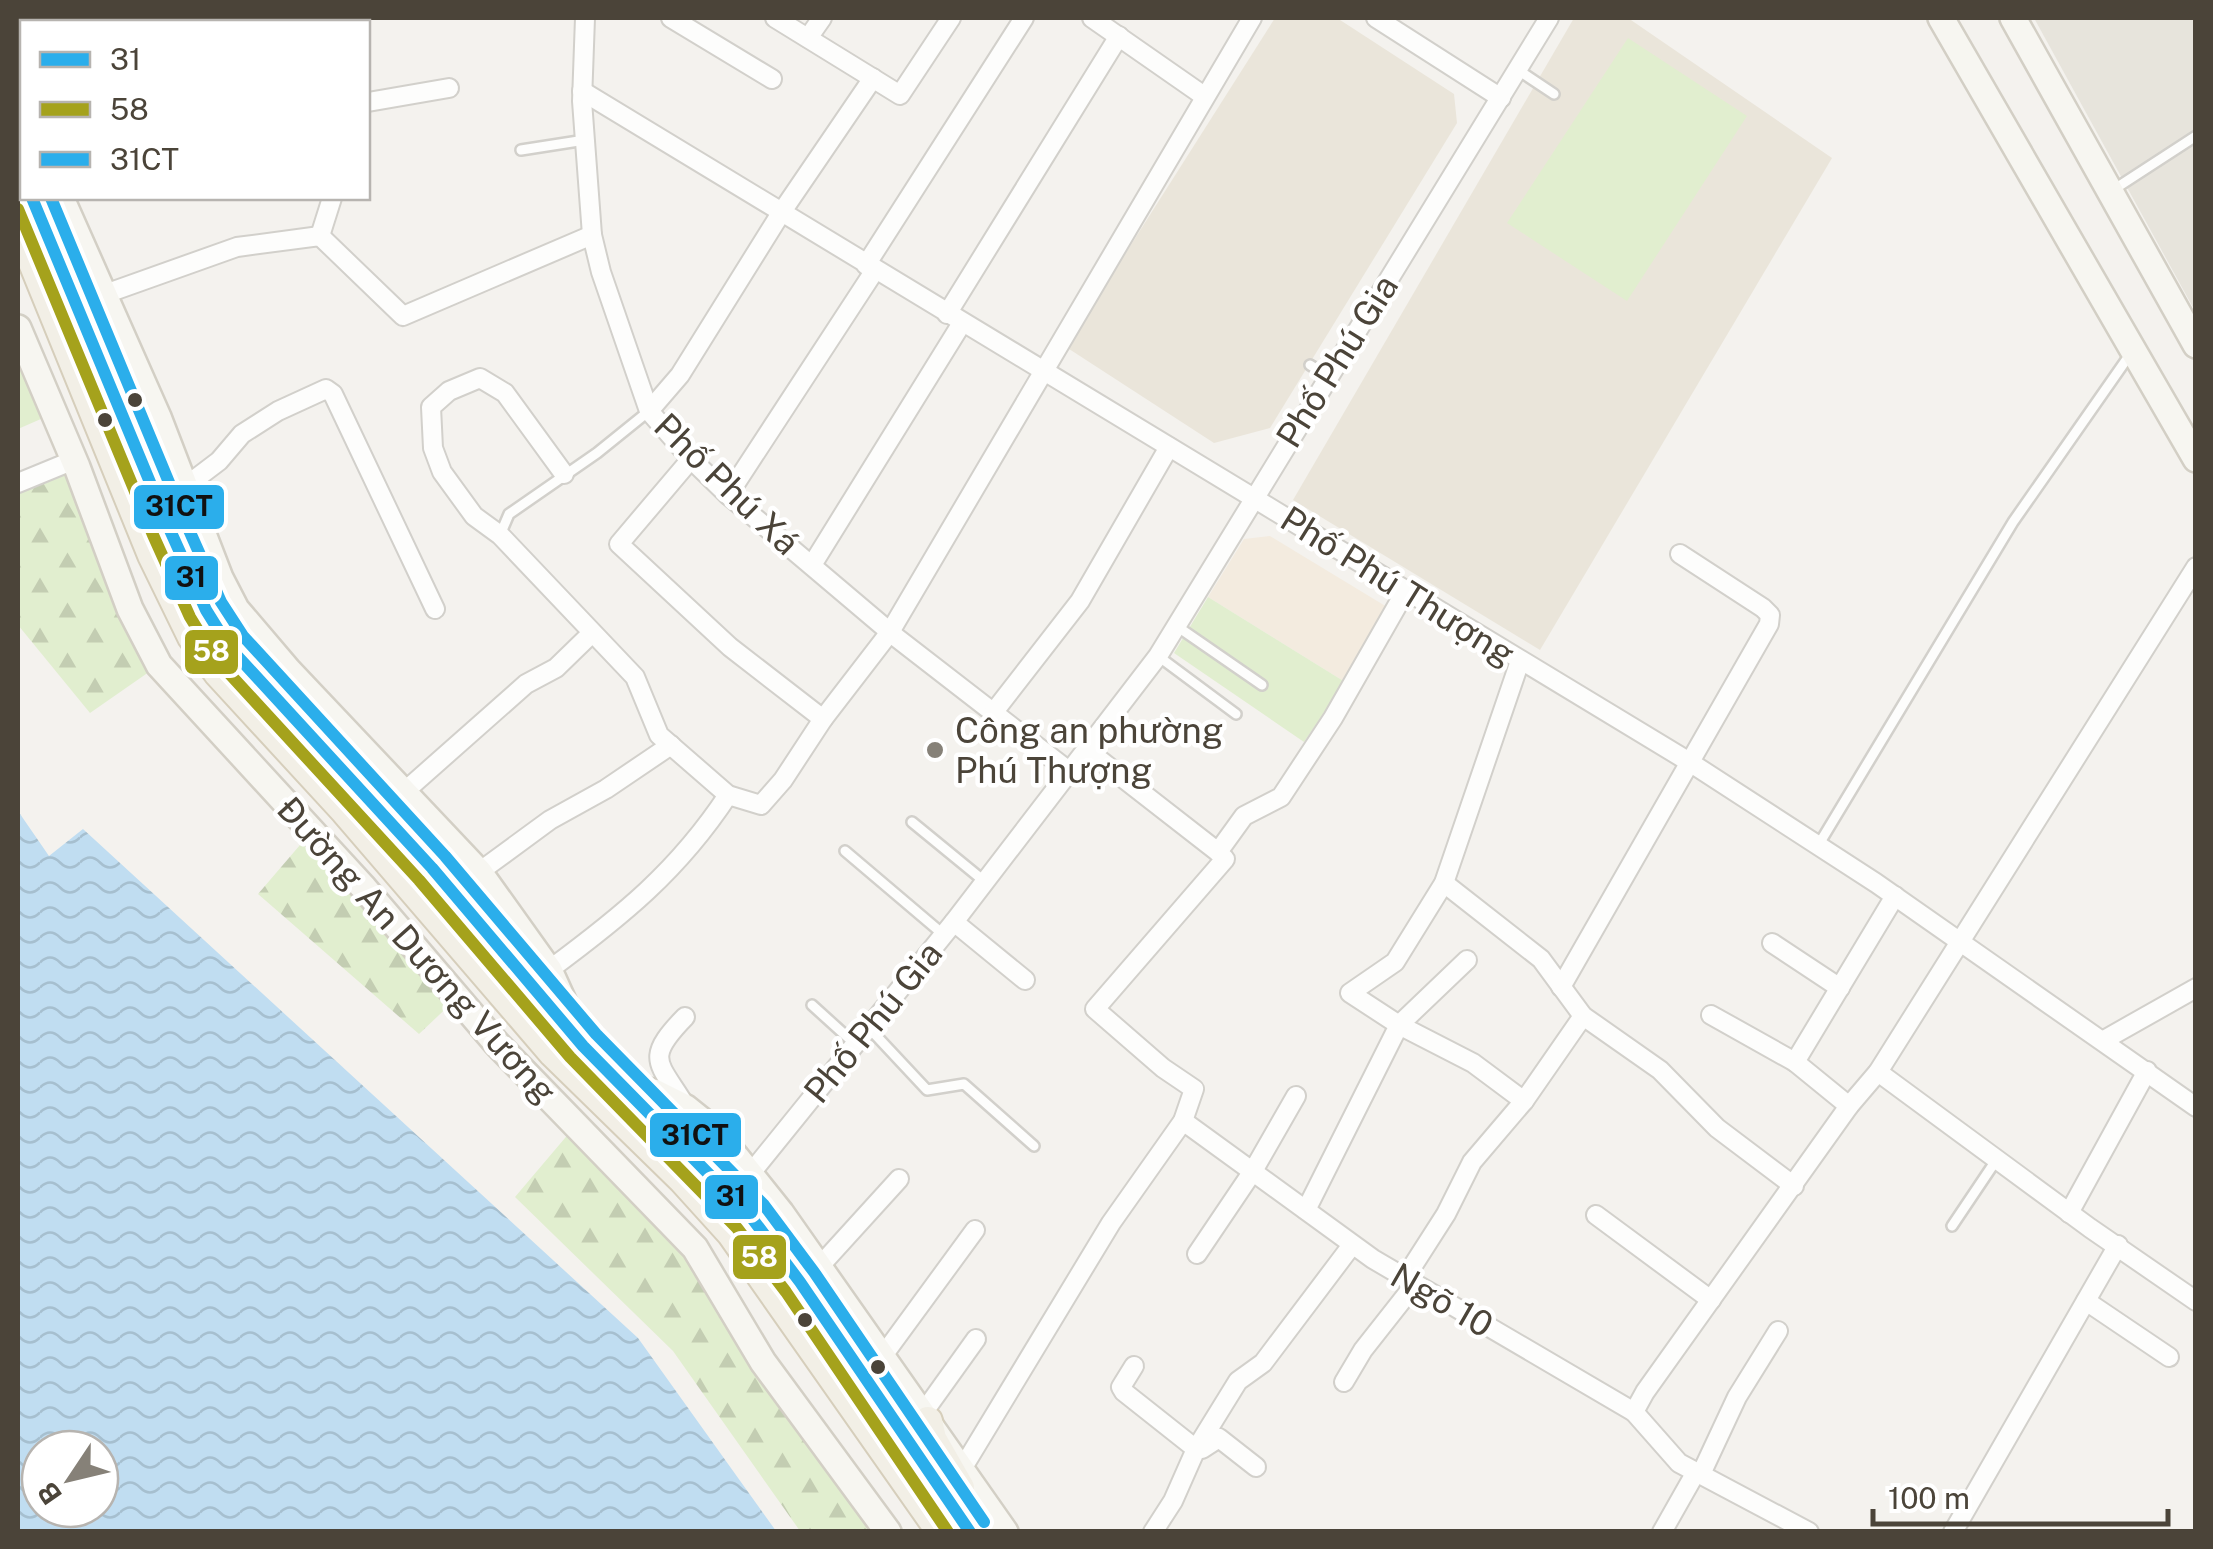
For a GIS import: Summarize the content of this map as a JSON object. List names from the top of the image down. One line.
{"streets":{"main road":["Đường An Dương Vương"],"street":["Phố Phú Gia","Phố Phú Xá","Phố Phú Thượng","Ngõ 10"]},"crossings":[["Phố Phú Gia","Phố Phú Xá"],["Phố Phú Gia","Phố Phú Thượng"],["Phố Phú Xá","Phố Phú Thượng"]],"places":["Công an phường Phú Thượng"],"lines":["transit line 31","transit line 31CT","transit line 58"],"legend":["31","58","31CT"],"scale_bar":"100 m","north":"bottom left"}
